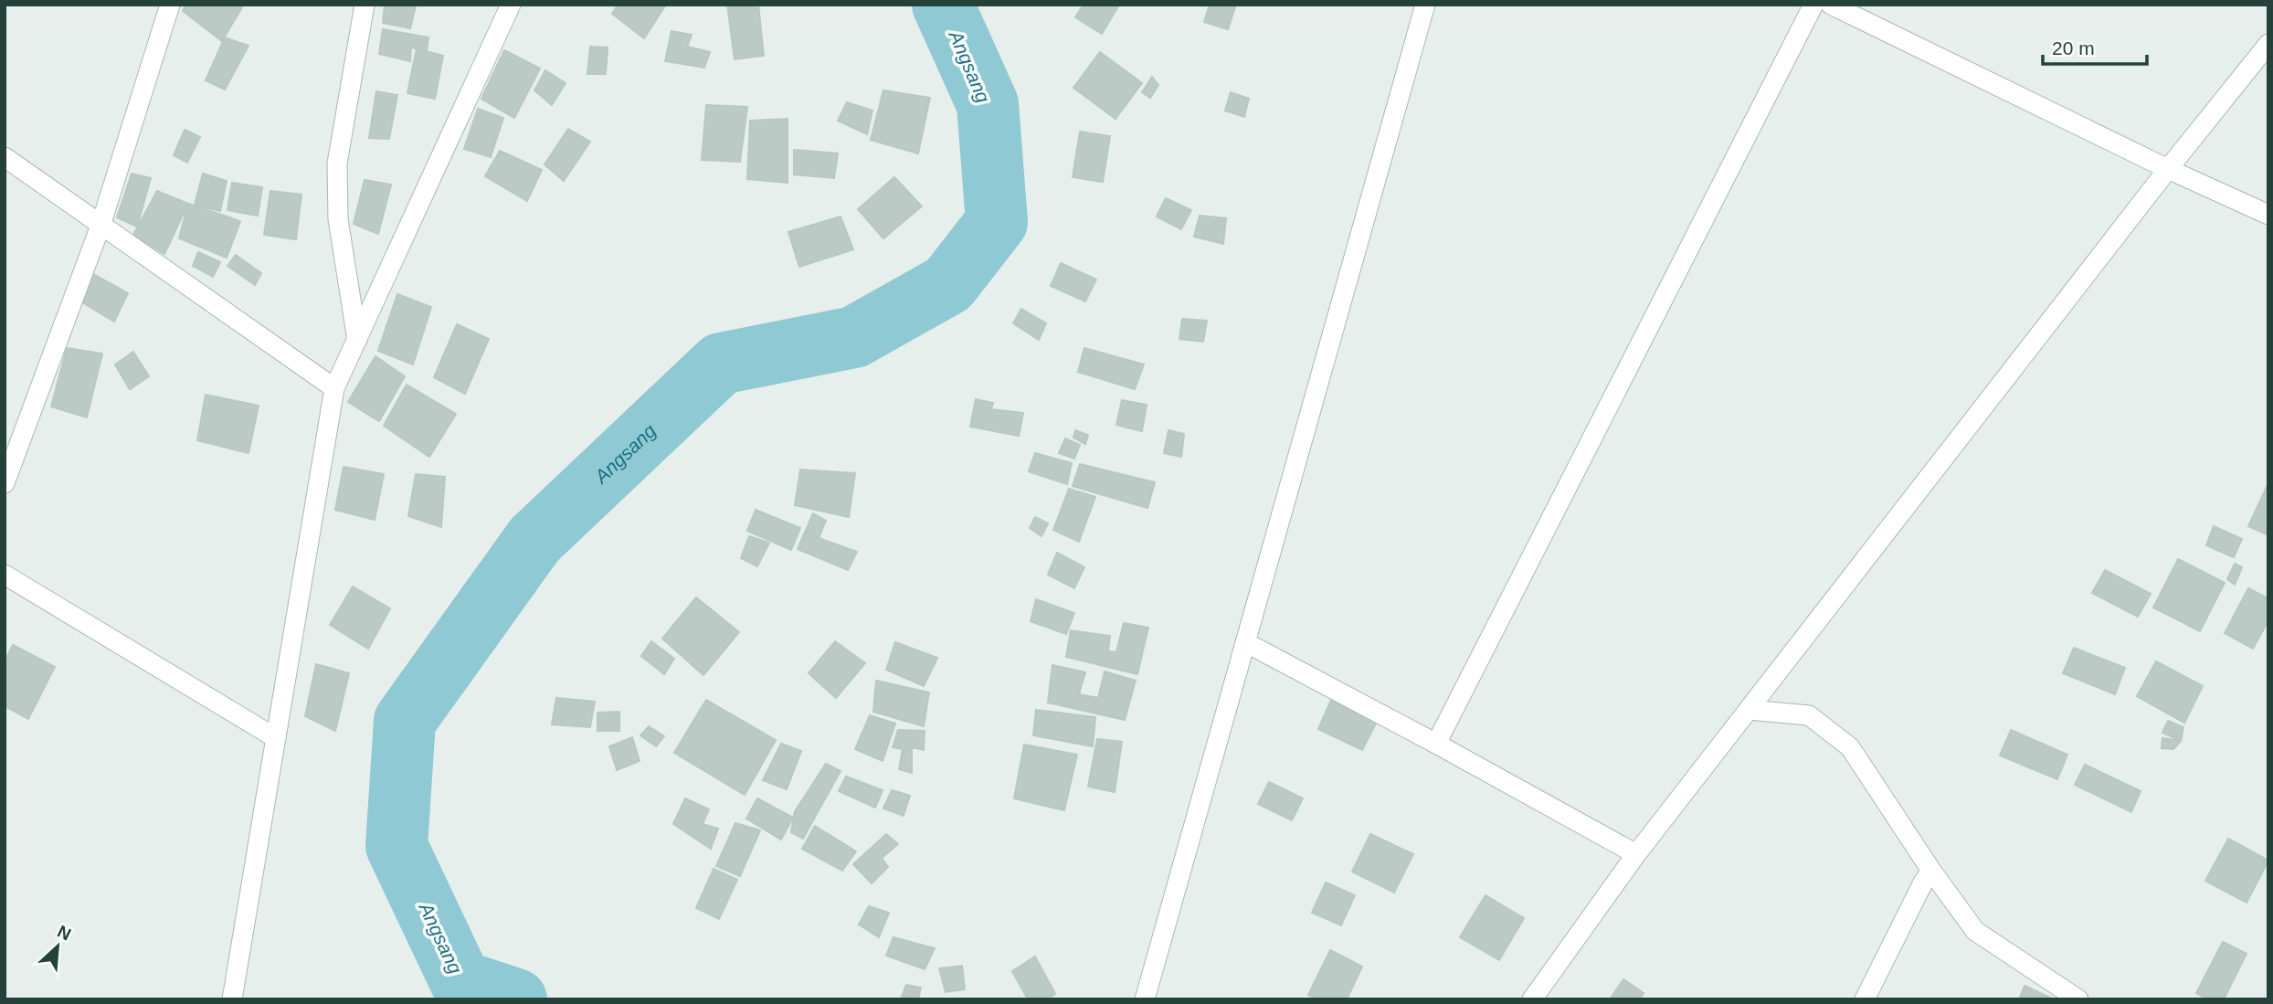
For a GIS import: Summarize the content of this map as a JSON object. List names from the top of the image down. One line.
{"water":["Angsang"],"scale_bar":"20 m","north":"top right"}
